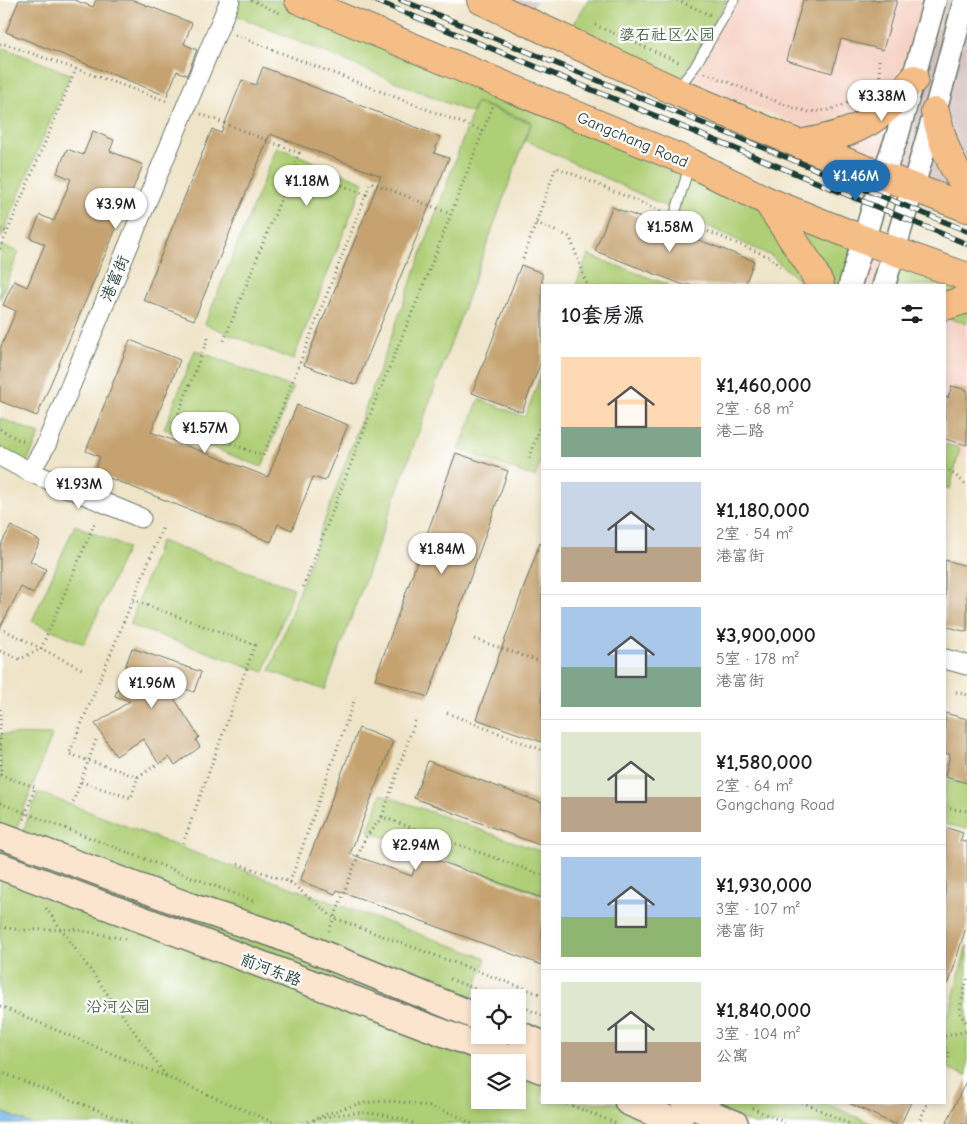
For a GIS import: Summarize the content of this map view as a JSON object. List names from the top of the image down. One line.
{"streets":{"main road":["Gangchang Road","前河东路"],"street":["港富街"]},"parks":["婆石社区公园","沿河公园"],"page":{"price":["¥3.38M","¥1.46M","¥1.18M","¥3.9M","¥1.58M","¥1.57M","¥1.93M","¥1.84M","¥1.96M","¥2.94M"],"heading":"10套房源","list":[{"name":"¥1,460,000","note":"2室 · 68 m² · 港二路"},{"name":"¥1,180,000","note":"2室 · 54 m² · 港富街"},{"name":"¥3,900,000","note":"5室 · 178 m² · 港富街"},{"name":"¥1,580,000","note":"2室 · 64 m² · Gangchang Road"},{"name":"¥1,930,000","note":"3室 · 107 m² · 港富街"},{"name":"¥1,840,000","note":"3室 · 104 m² · 公寓"}]}}
